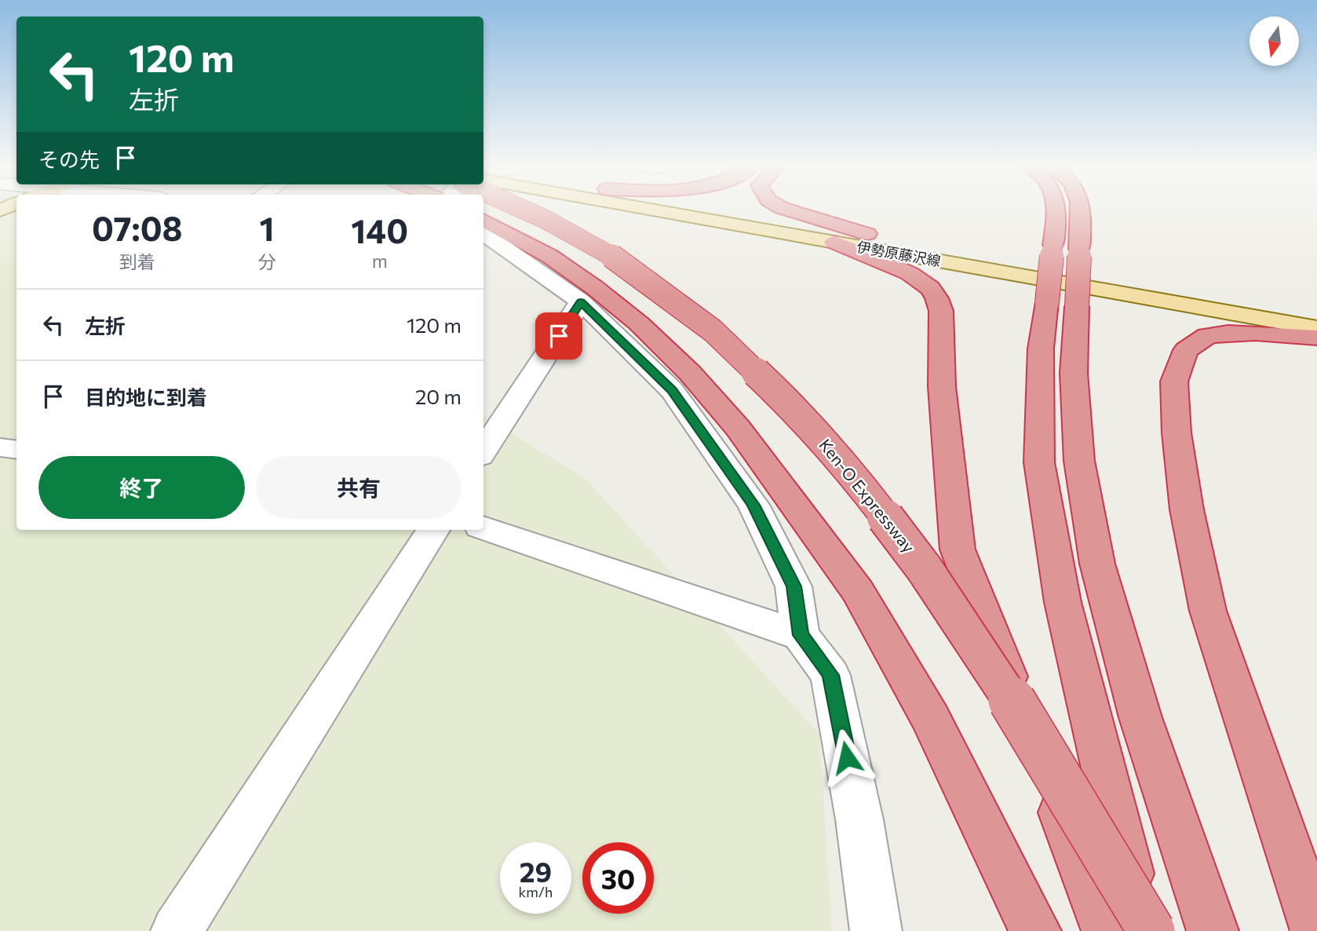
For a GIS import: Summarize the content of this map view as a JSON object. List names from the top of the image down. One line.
{"streets":{"highway":["Ken-O Expressway"],"main road":["伊勢原藤沢線"]},"north":"bottom","page":{"turn":["120 m","左折"],"then":"その先","eta":["07:08","到着","1","分","140","m"],"list":[{"name":"左折","value":"120 m"},{"name":"目的地に到着","value":"20 m"}],"buttons":["終了","共有"],"speed":"29 km/h","limit":"30"}}
